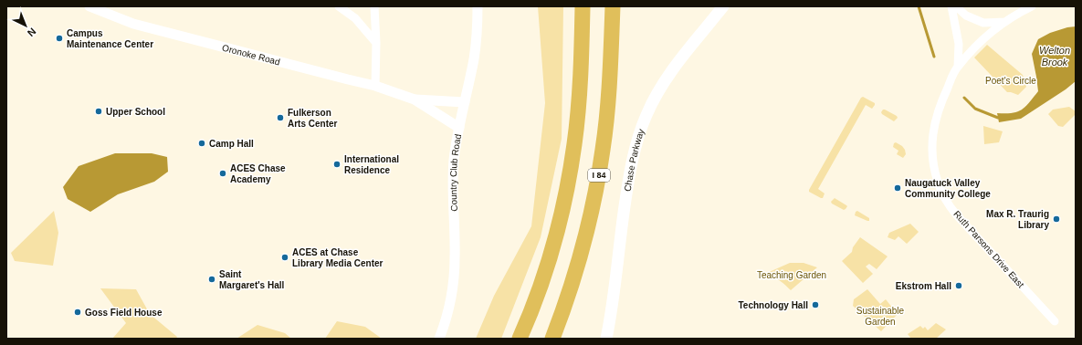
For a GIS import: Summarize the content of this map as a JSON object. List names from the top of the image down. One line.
{"streets":{"highway":["I 84"],"main road":["Chase Parkway"],"street":["Oronoke Road","Country Club Road","Ruth Parsons Drive East"]},"crossings":[["Oronoke Road","Country Club Road"]],"water":["Welton Brook"],"parks":["Poet's Circle","Teaching Garden","Sustainable Garden"],"places":["Campus Maintenance Center","Upper School","Fulkerson Arts Center","Camp Hall","International Residence","ACES Chase Academy","Naugatuck Valley Community College","Max R. Traurig Library","ACES at Chase Library Media Center","Saint Margaret's Hall","Ekstrom Hall","Technology Hall","Goss Field House"],"north":"bottom right"}
